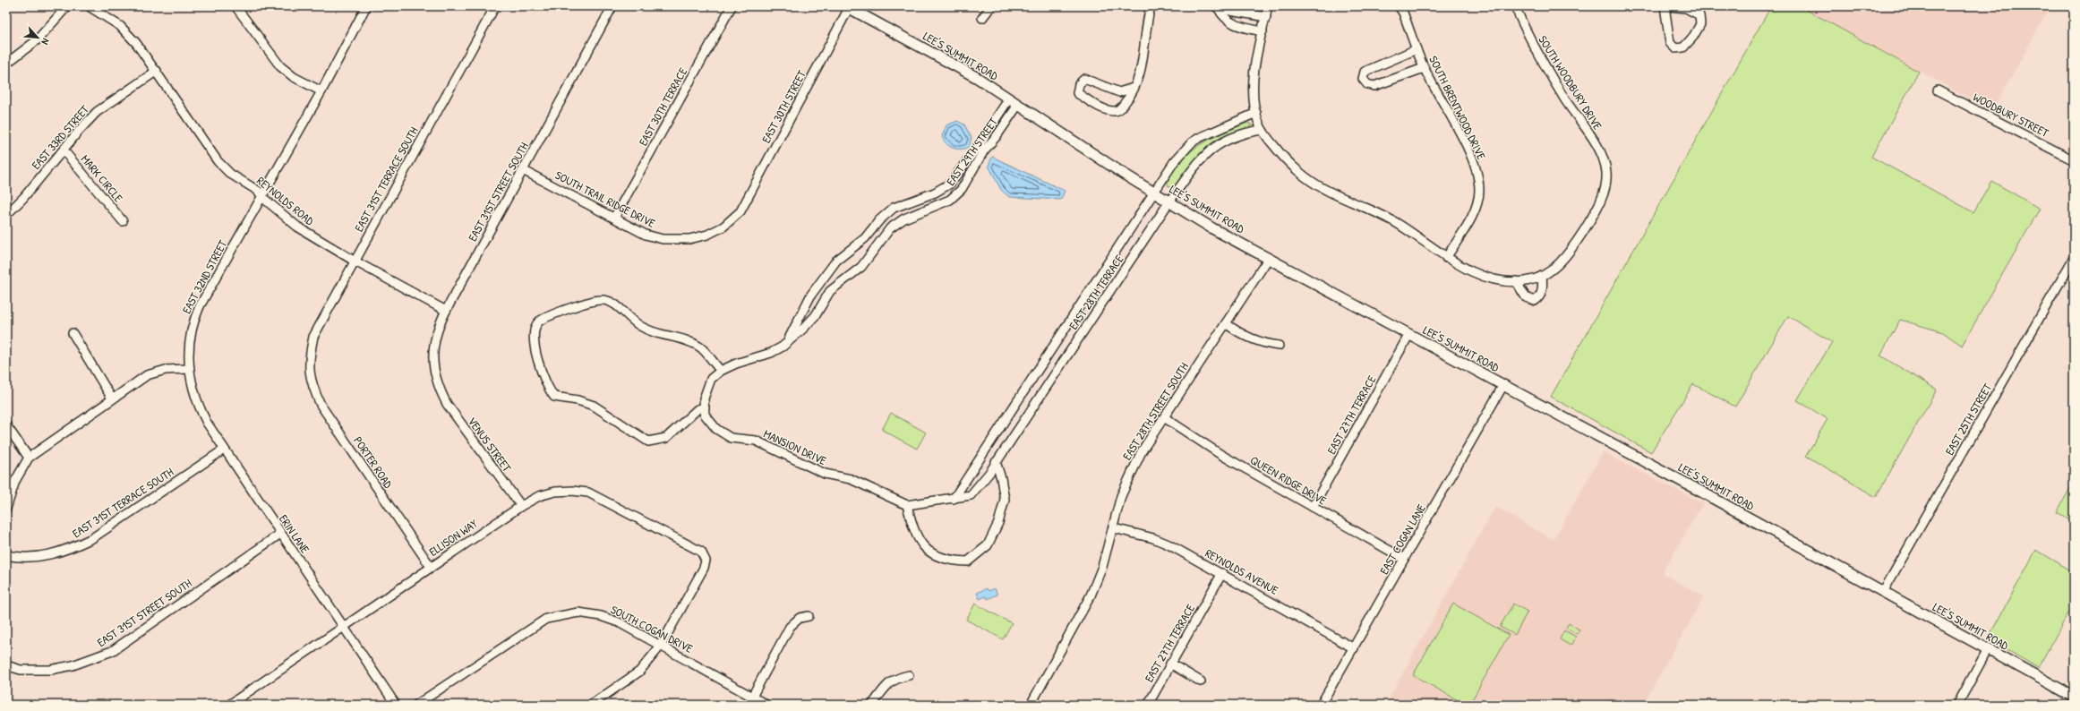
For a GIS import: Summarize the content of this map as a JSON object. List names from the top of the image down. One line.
{"streets":{"main road":["LEE'S SUMMIT ROAD"],"street":["SOUTH WOODBURY DRIVE","EAST 30TH TERRACE","EAST 30TH STREET","SOUTH BRENTWOOD DRIVE","WOODBURY STREET","EAST 33RD STREET","EAST 29TH STREET","MARK CIRCLE","EAST 31ST TERRACE SOUTH","EAST 31ST STREET SOUTH","SOUTH TRAIL RIDGE DRIVE","REYNOLDS ROAD","EAST 32ND STREET","EAST 28TH TERRACE","EAST 28TH STREET SOUTH","EAST 27TH TERRACE","EAST 25TH STREET","VENUS STREET","MANSION DRIVE","PORTER ROAD","QUEEN RIDGE DRIVE","ERIN LANE","ELLISON WAY","EAST COGAN LANE","REYNOLDS AVENUE","SOUTH COGAN DRIVE"]},"crossings":[["LEE'S SUMMIT ROAD","EAST 30TH STREET"],["LEE'S SUMMIT ROAD","EAST 29TH STREET"],["LEE'S SUMMIT ROAD","EAST 28TH TERRACE"],["LEE'S SUMMIT ROAD","EAST 28TH STREET SOUTH"],["LEE'S SUMMIT ROAD","EAST 27TH TERRACE"],["LEE'S SUMMIT ROAD","EAST 25TH STREET"],["LEE'S SUMMIT ROAD","EAST COGAN LANE"],["EAST 30TH TERRACE","SOUTH TRAIL RIDGE DRIVE"],["EAST 30TH STREET","SOUTH TRAIL RIDGE DRIVE"],["EAST 33RD STREET","MARK CIRCLE"],["EAST 33RD STREET","REYNOLDS ROAD"],["EAST 31ST TERRACE SOUTH","REYNOLDS ROAD"],["EAST 31ST TERRACE SOUTH","PORTER ROAD"],["EAST 31ST TERRACE SOUTH","ERIN LANE"],["EAST 31ST STREET SOUTH","SOUTH TRAIL RIDGE DRIVE"],["EAST 31ST STREET SOUTH","REYNOLDS ROAD"],["EAST 31ST STREET SOUTH","VENUS STREET"],["EAST 31ST STREET SOUTH","ERIN LANE"],["REYNOLDS ROAD","EAST 32ND STREET"],["EAST 32ND STREET","ERIN LANE"],["EAST 28TH TERRACE","MANSION DRIVE"],["EAST 28TH STREET SOUTH","QUEEN RIDGE DRIVE"],["EAST 28TH STREET SOUTH","REYNOLDS AVENUE"],["EAST 27TH TERRACE","QUEEN RIDGE DRIVE"],["EAST 27TH TERRACE","REYNOLDS AVENUE"],["VENUS STREET","ELLISON WAY"],["PORTER ROAD","ELLISON WAY"],["QUEEN RIDGE DRIVE","EAST COGAN LANE"],["ERIN LANE","ELLISON WAY"],["ELLISON WAY","SOUTH COGAN DRIVE"],["EAST COGAN LANE","REYNOLDS AVENUE"]],"north":"bottom right"}
